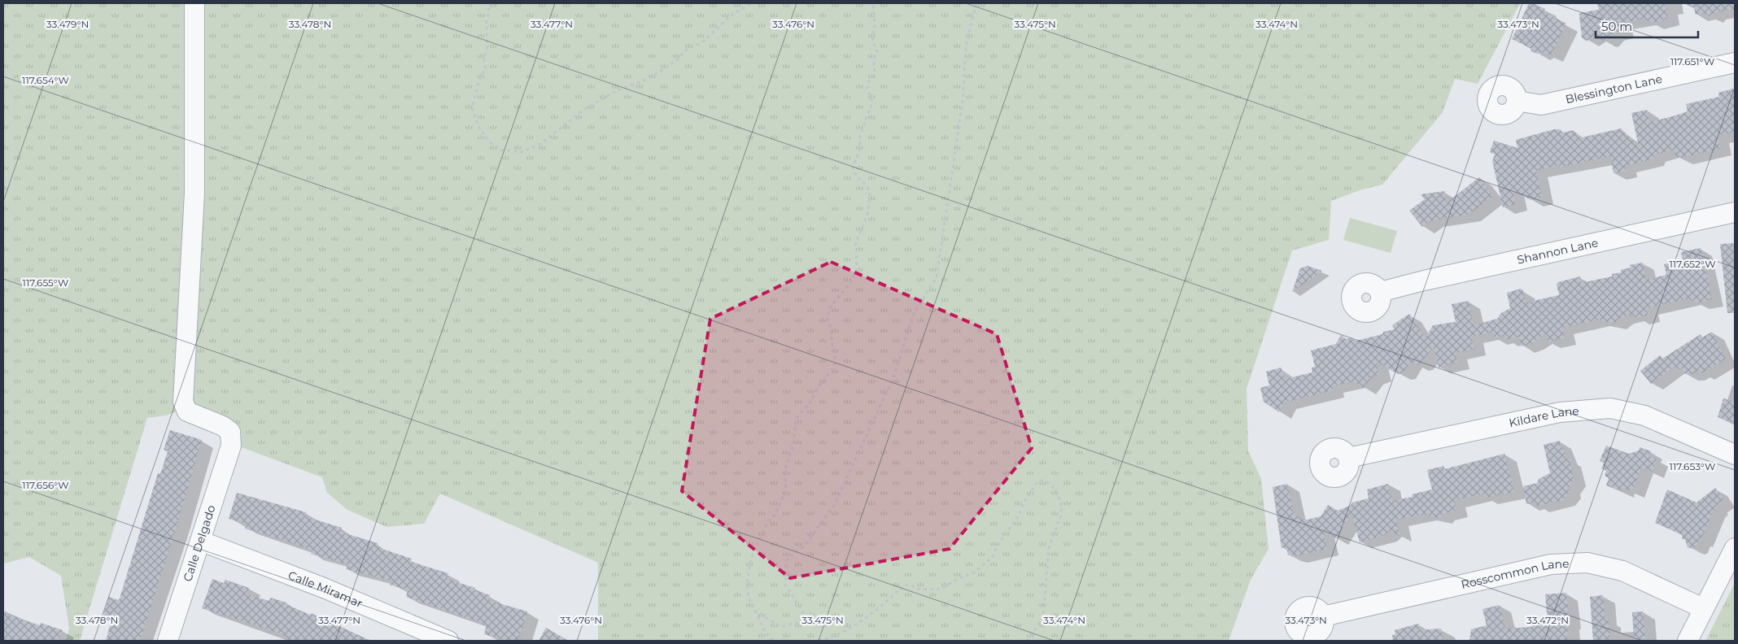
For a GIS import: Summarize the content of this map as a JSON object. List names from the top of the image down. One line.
{"streets":{"street":["Blessington Lane","Shannon Lane","Kildare Lane","Calle Delgado","Rosscommon Lane","Calle Miramar"]},"crossings":[["Calle Delgado","Calle Miramar"]],"scale_bar":"50 m","coordinates":["33.479°N","33.478°N","33.477°N","33.476°N","33.475°N","33.474°N","33.473°N","117.651°W","117.654°W","117.652°W","117.655°W","117.653°W","117.656°W","33.472°N"]}
